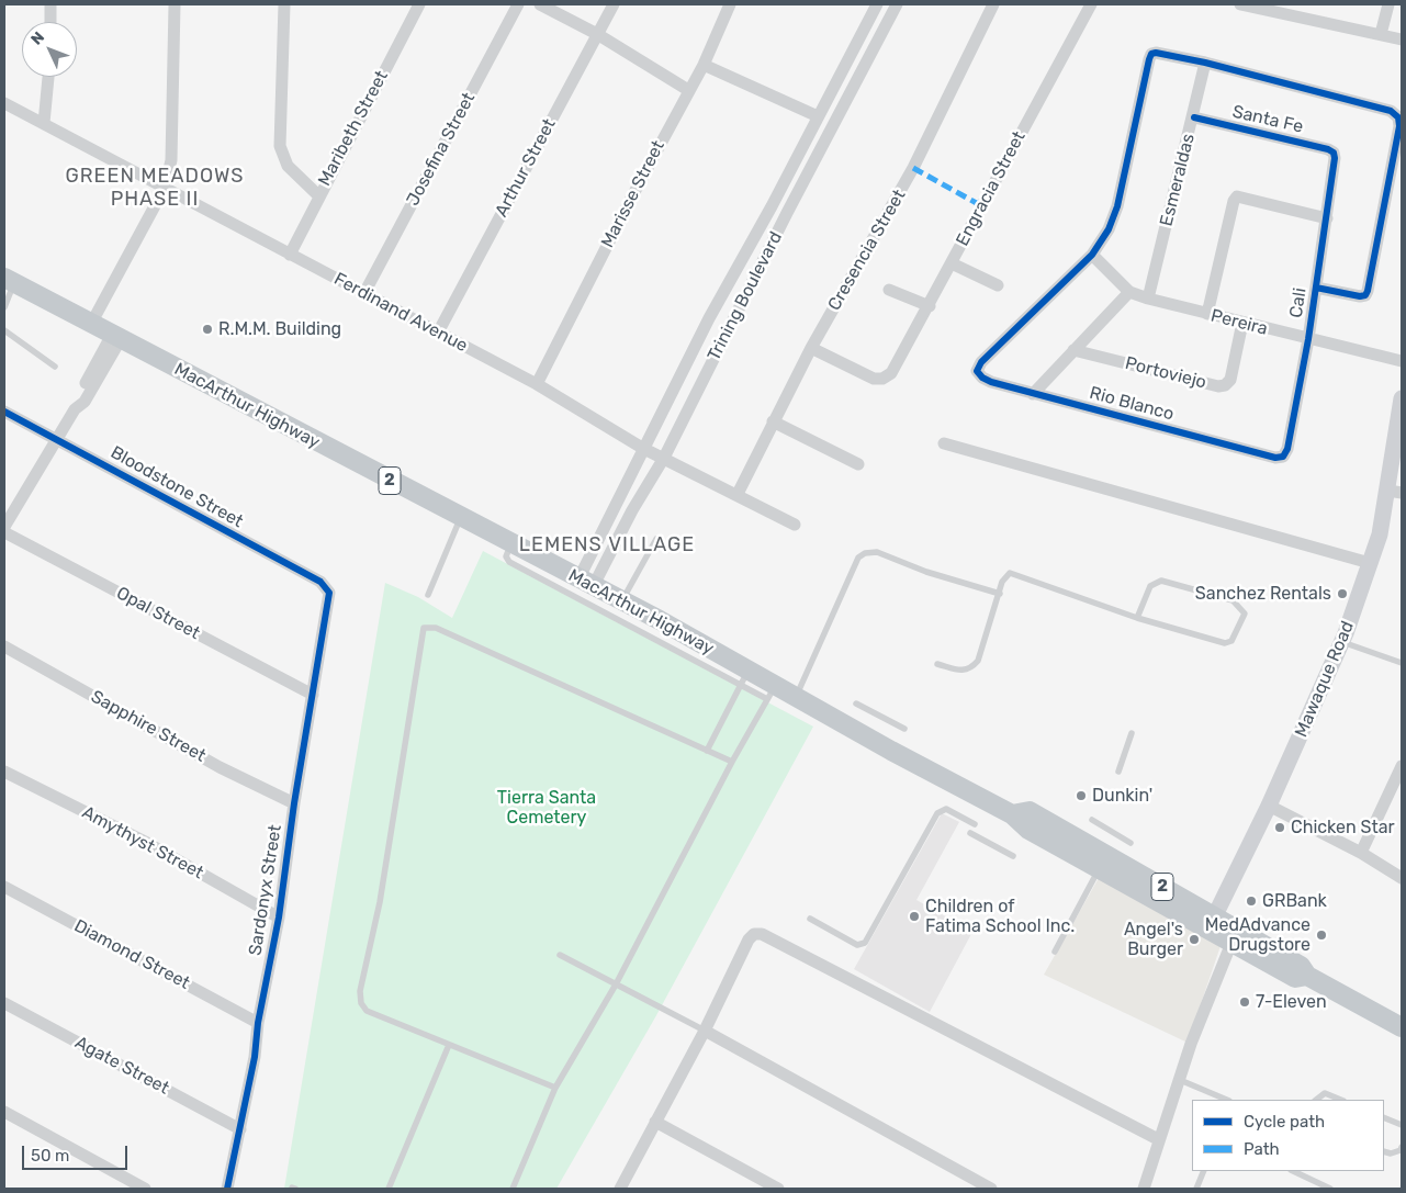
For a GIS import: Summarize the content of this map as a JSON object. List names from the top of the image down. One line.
{"streets":{"highway":["MacArthur Highway","2"],"main road":["Mawaque Road"],"street":["Santa Fe","Maribeth Street","Josefina Street","Arthur Street","Esmeraldas","Engracia Street","Marisse Street","Cresencia Street","Trining Boulevard","Cali","Ferdinand Avenue","Pereira","Portoviejo","Rio Blanco","Bloodstone Street","Opal Street","Sapphire Street","Amythyst Street","Sardonyx Street","Diamond Street","Agate Street"]},"crossings":[["Santa Fe","Esmeraldas"],["Santa Fe","Cali"],["Maribeth Street","Ferdinand Avenue"],["Josefina Street","Ferdinand Avenue"],["Arthur Street","Ferdinand Avenue"],["Esmeraldas","Pereira"],["Engracia Street","Cresencia Street"],["Marisse Street","Ferdinand Avenue"],["Cresencia Street","Ferdinand Avenue"],["Trining Boulevard","Ferdinand Avenue"],["Trining Boulevard","MacArthur Highway"],["Cali","Pereira"],["Cali","Rio Blanco"],["Pereira","Portoviejo"],["Pereira","Rio Blanco"],["MacArthur Highway","Mawaque Road"],["Bloodstone Street","Sardonyx Street"],["Opal Street","Sardonyx Street"],["Sapphire Street","Sardonyx Street"],["Amythyst Street","Sardonyx Street"],["Sardonyx Street","Diamond Street"],["Sardonyx Street","Agate Street"]],"districts":["GREEN MEADOWS PHASE II","LEMENS VILLAGE"],"parks":["Tierra Santa Cemetery"],"places":["R.M.M. Building","Sanchez Rentals","Dunkin'","Chicken Star","GRBank","Children of Fatima School Inc.","MedAdvance Drugstore","Angel's Burger","7-Eleven"],"legend":["Cycle path","Path"],"scale_bar":"50 m","north":"top left"}
